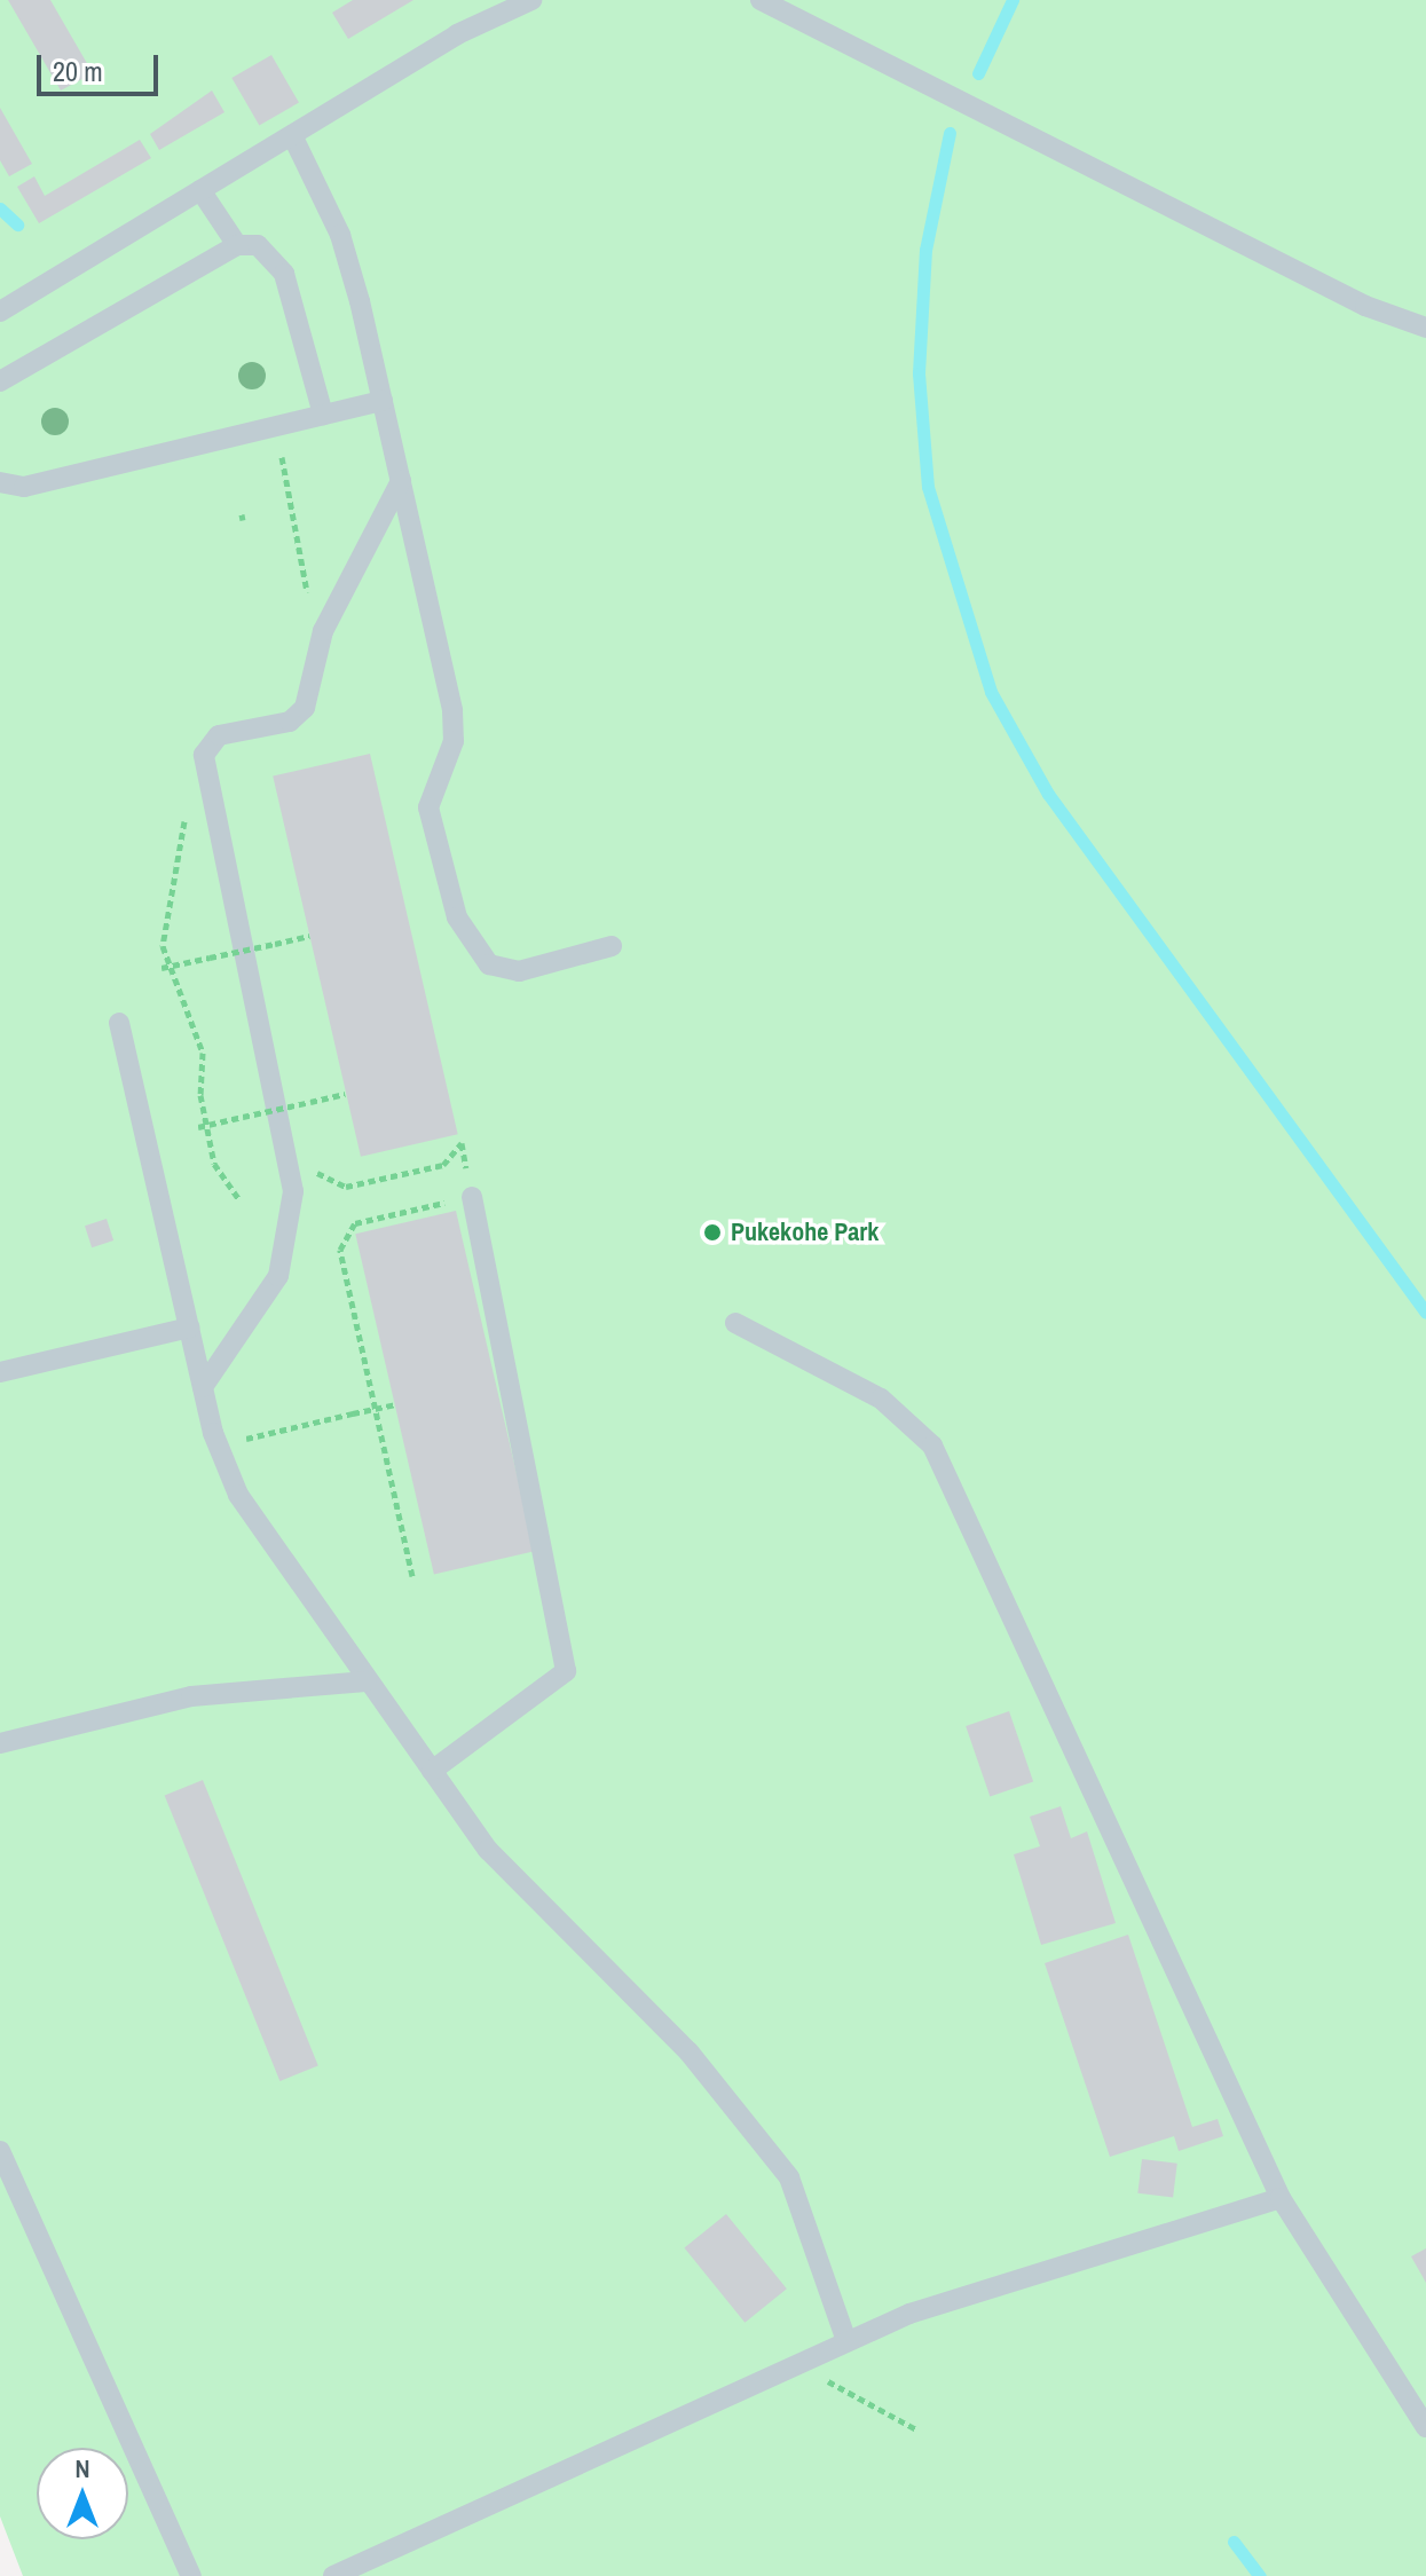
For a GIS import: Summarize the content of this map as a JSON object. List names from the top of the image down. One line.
{"places":["Pukekohe Park"],"scale_bar":"20 m","north":"top"}
